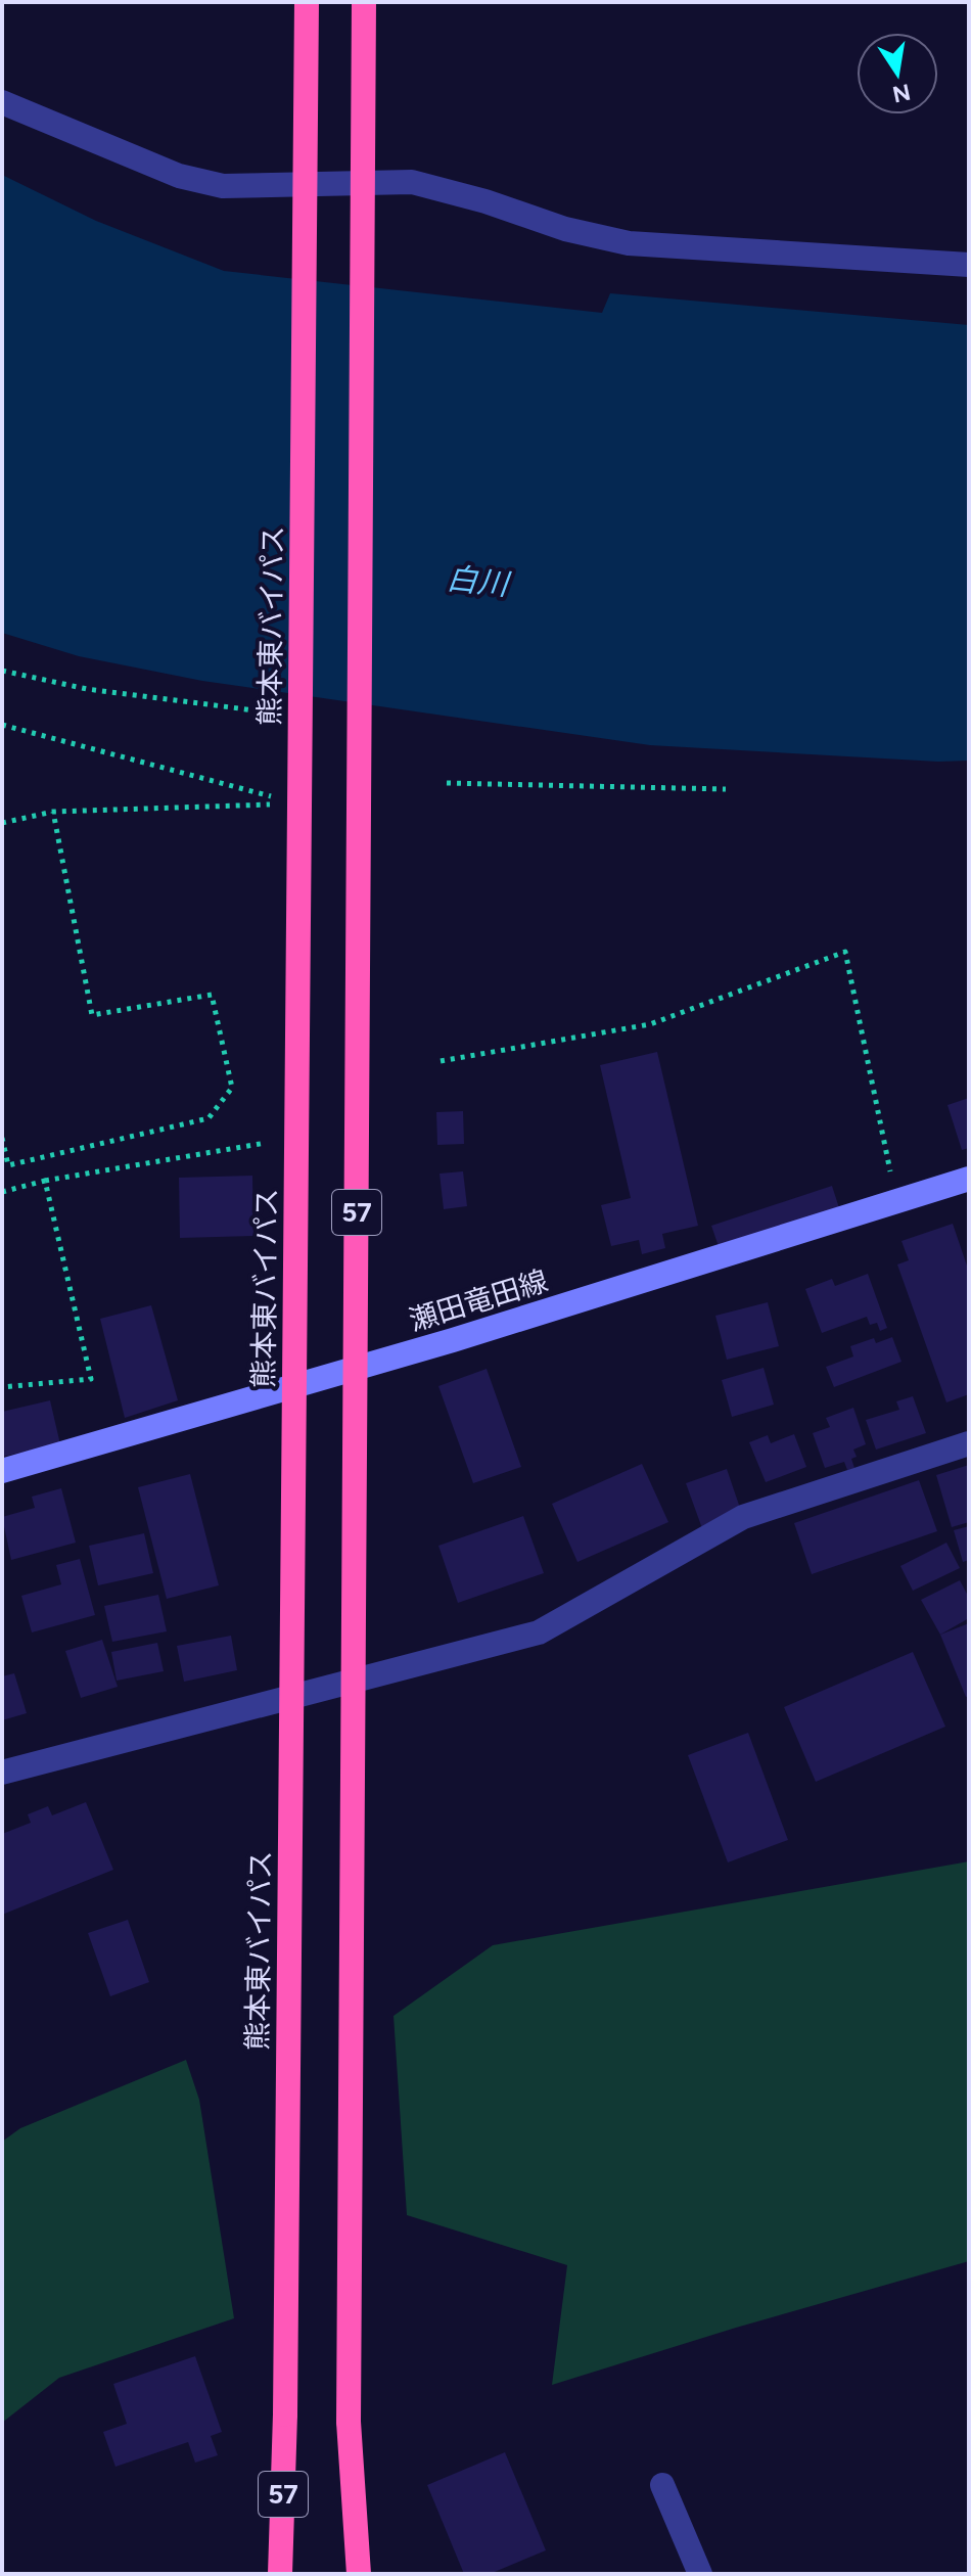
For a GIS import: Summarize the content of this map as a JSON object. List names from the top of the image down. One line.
{"streets":{"highway":["熊本東バイパス","57"],"main road":["瀬田竜田線"]},"water":["白川"],"north":"bottom"}
